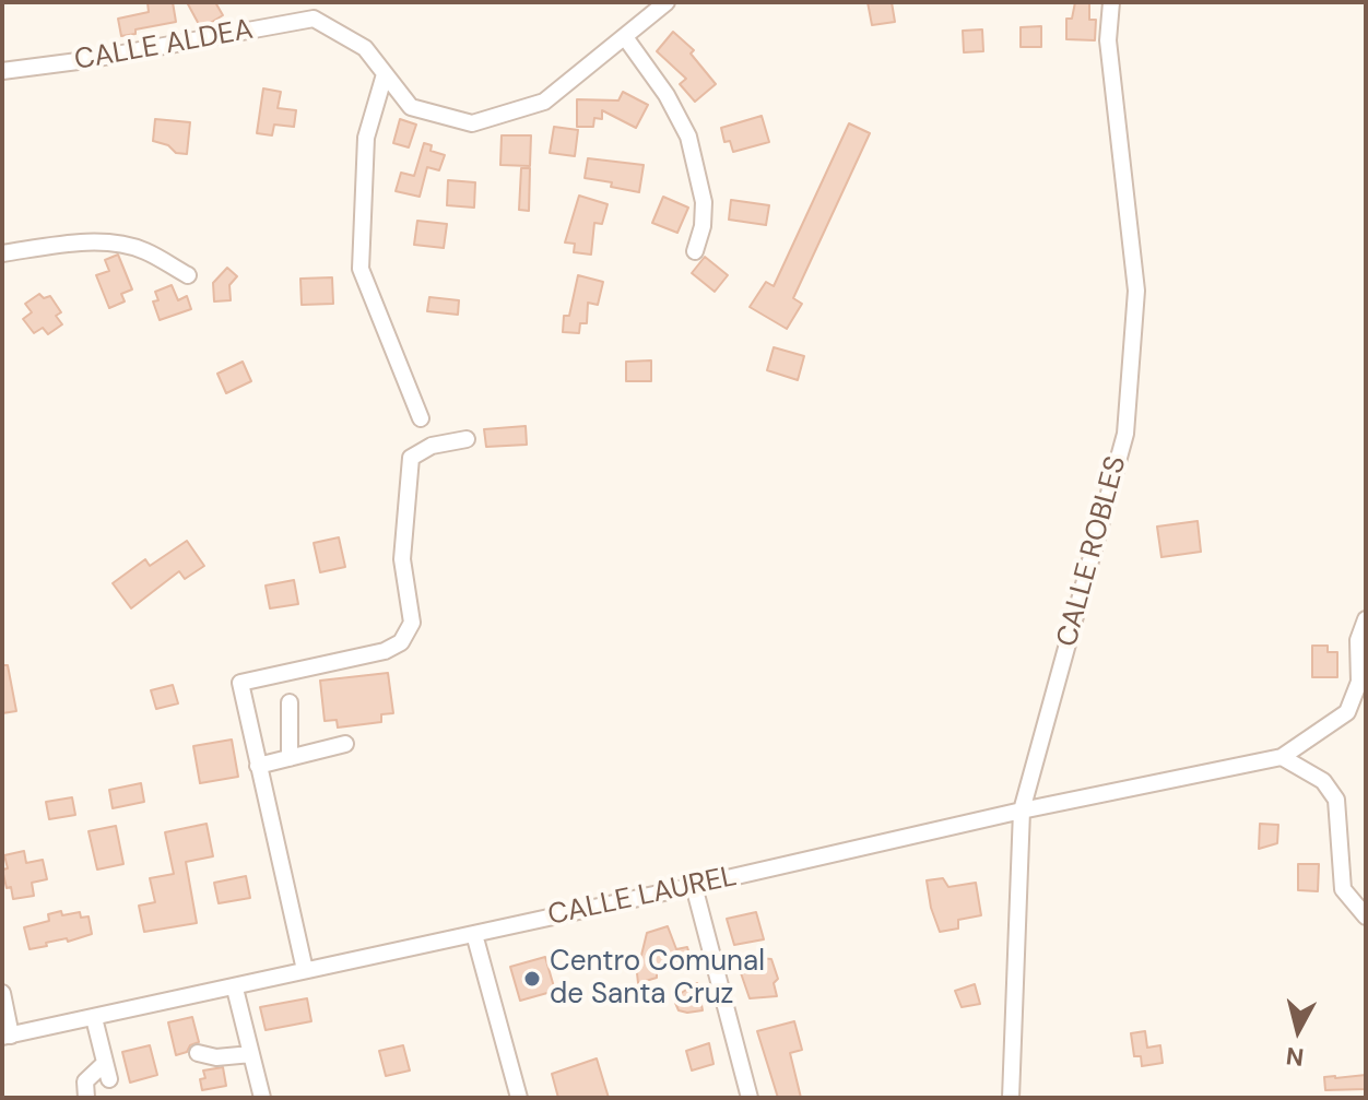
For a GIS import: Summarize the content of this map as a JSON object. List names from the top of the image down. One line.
{"streets":{"street":["CALLE ALDEA","CALLE ROBLES","CALLE LAUREL"]},"crossings":[["CALLE ROBLES","CALLE LAUREL"]],"places":["Centro Comunal de Santa Cruz"],"north":"bottom"}
